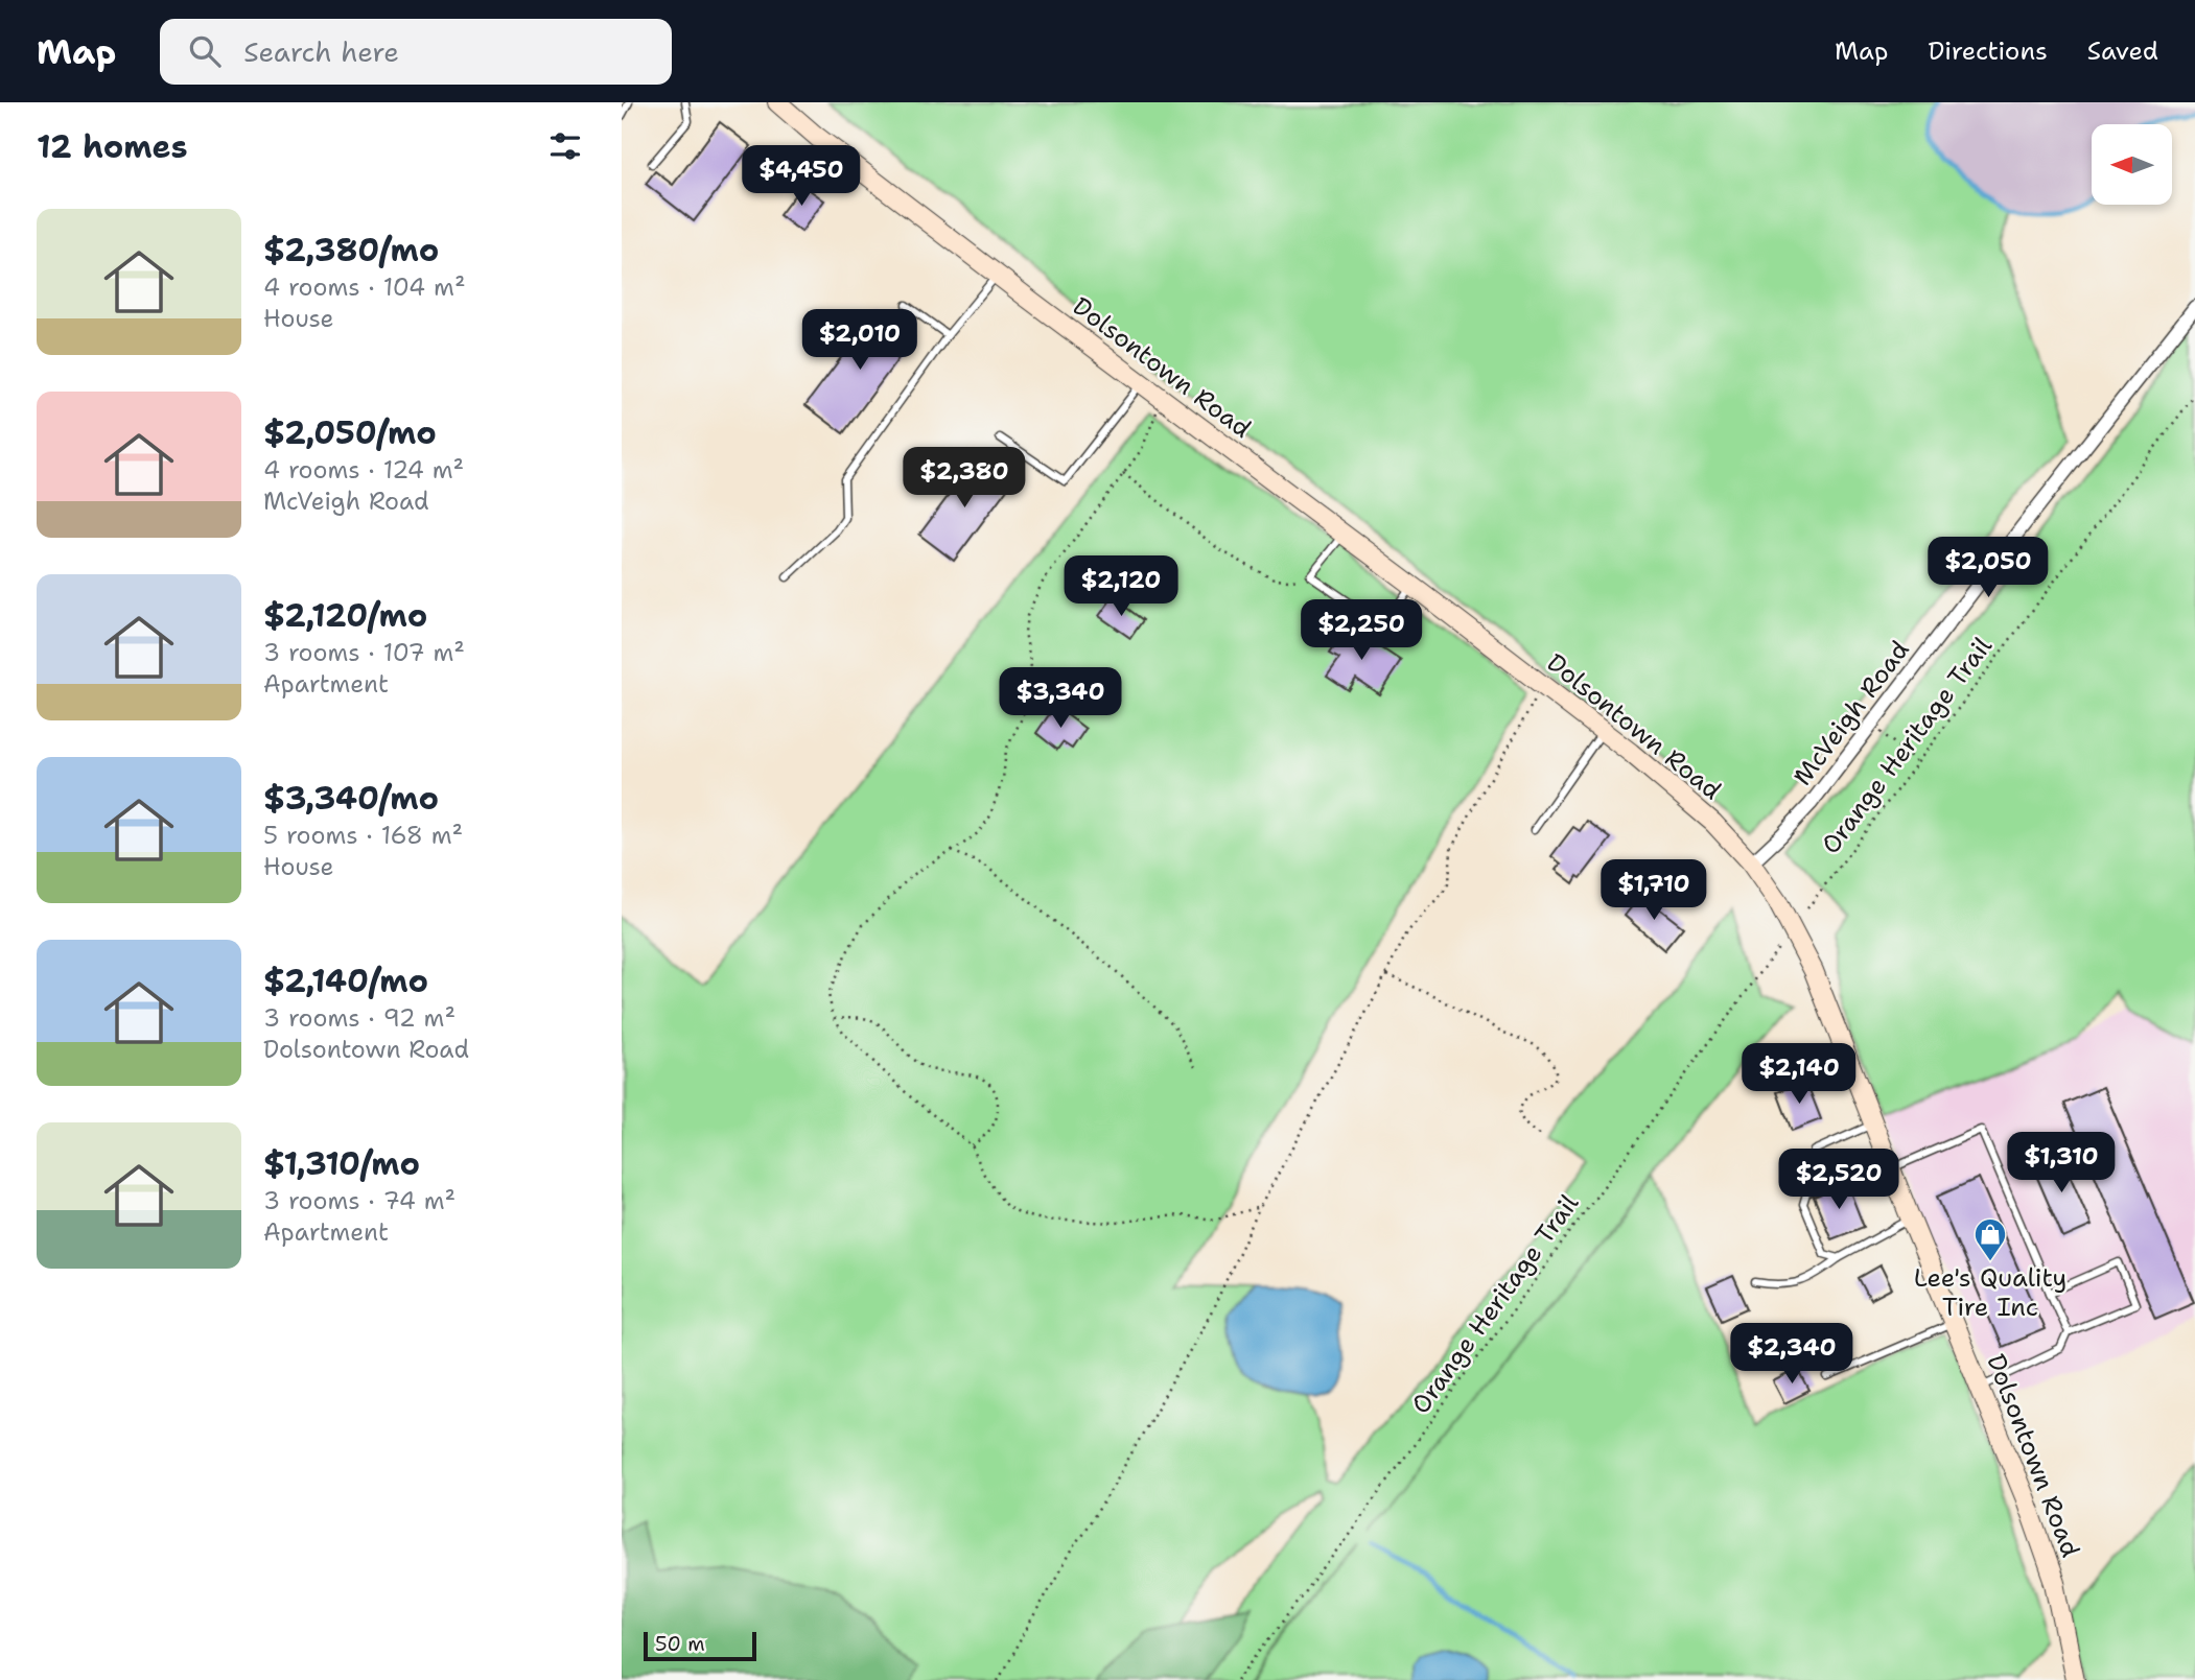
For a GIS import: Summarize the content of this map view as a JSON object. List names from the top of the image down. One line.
{"streets":{"street":["Dolsontown Road","McVeigh Road"],"path":["Orange Heritage Trail"]},"crossings":[["Dolsontown Road","McVeigh Road"]],"places":{"shop":["Lee's Quality Tire Inc"]},"scale_bar":"50 m","north":"left","page":{"header":"Map","search":"Search here","nav":["Map","Directions","Saved"],"heading":"12 homes","price":["$4,450","$2,010","$2,380","$2,050","$2,120","$2,250","$3,340","$1,710","$2,140","$1,310","$2,520","$2,340"],"list":[{"name":"$2,380/mo","note":"4 rooms · 104 m² · House"},{"name":"$2,050/mo","note":"4 rooms · 124 m² · McVeigh Road"},{"name":"$2,120/mo","note":"3 rooms · 107 m² · Apartment"},{"name":"$3,340/mo","note":"5 rooms · 168 m² · House"},{"name":"$2,140/mo","note":"3 rooms · 92 m² · Dolsontown Road"},{"name":"$1,310/mo","note":"3 rooms · 74 m² · Apartment"}],"scale":"50 m"}}
